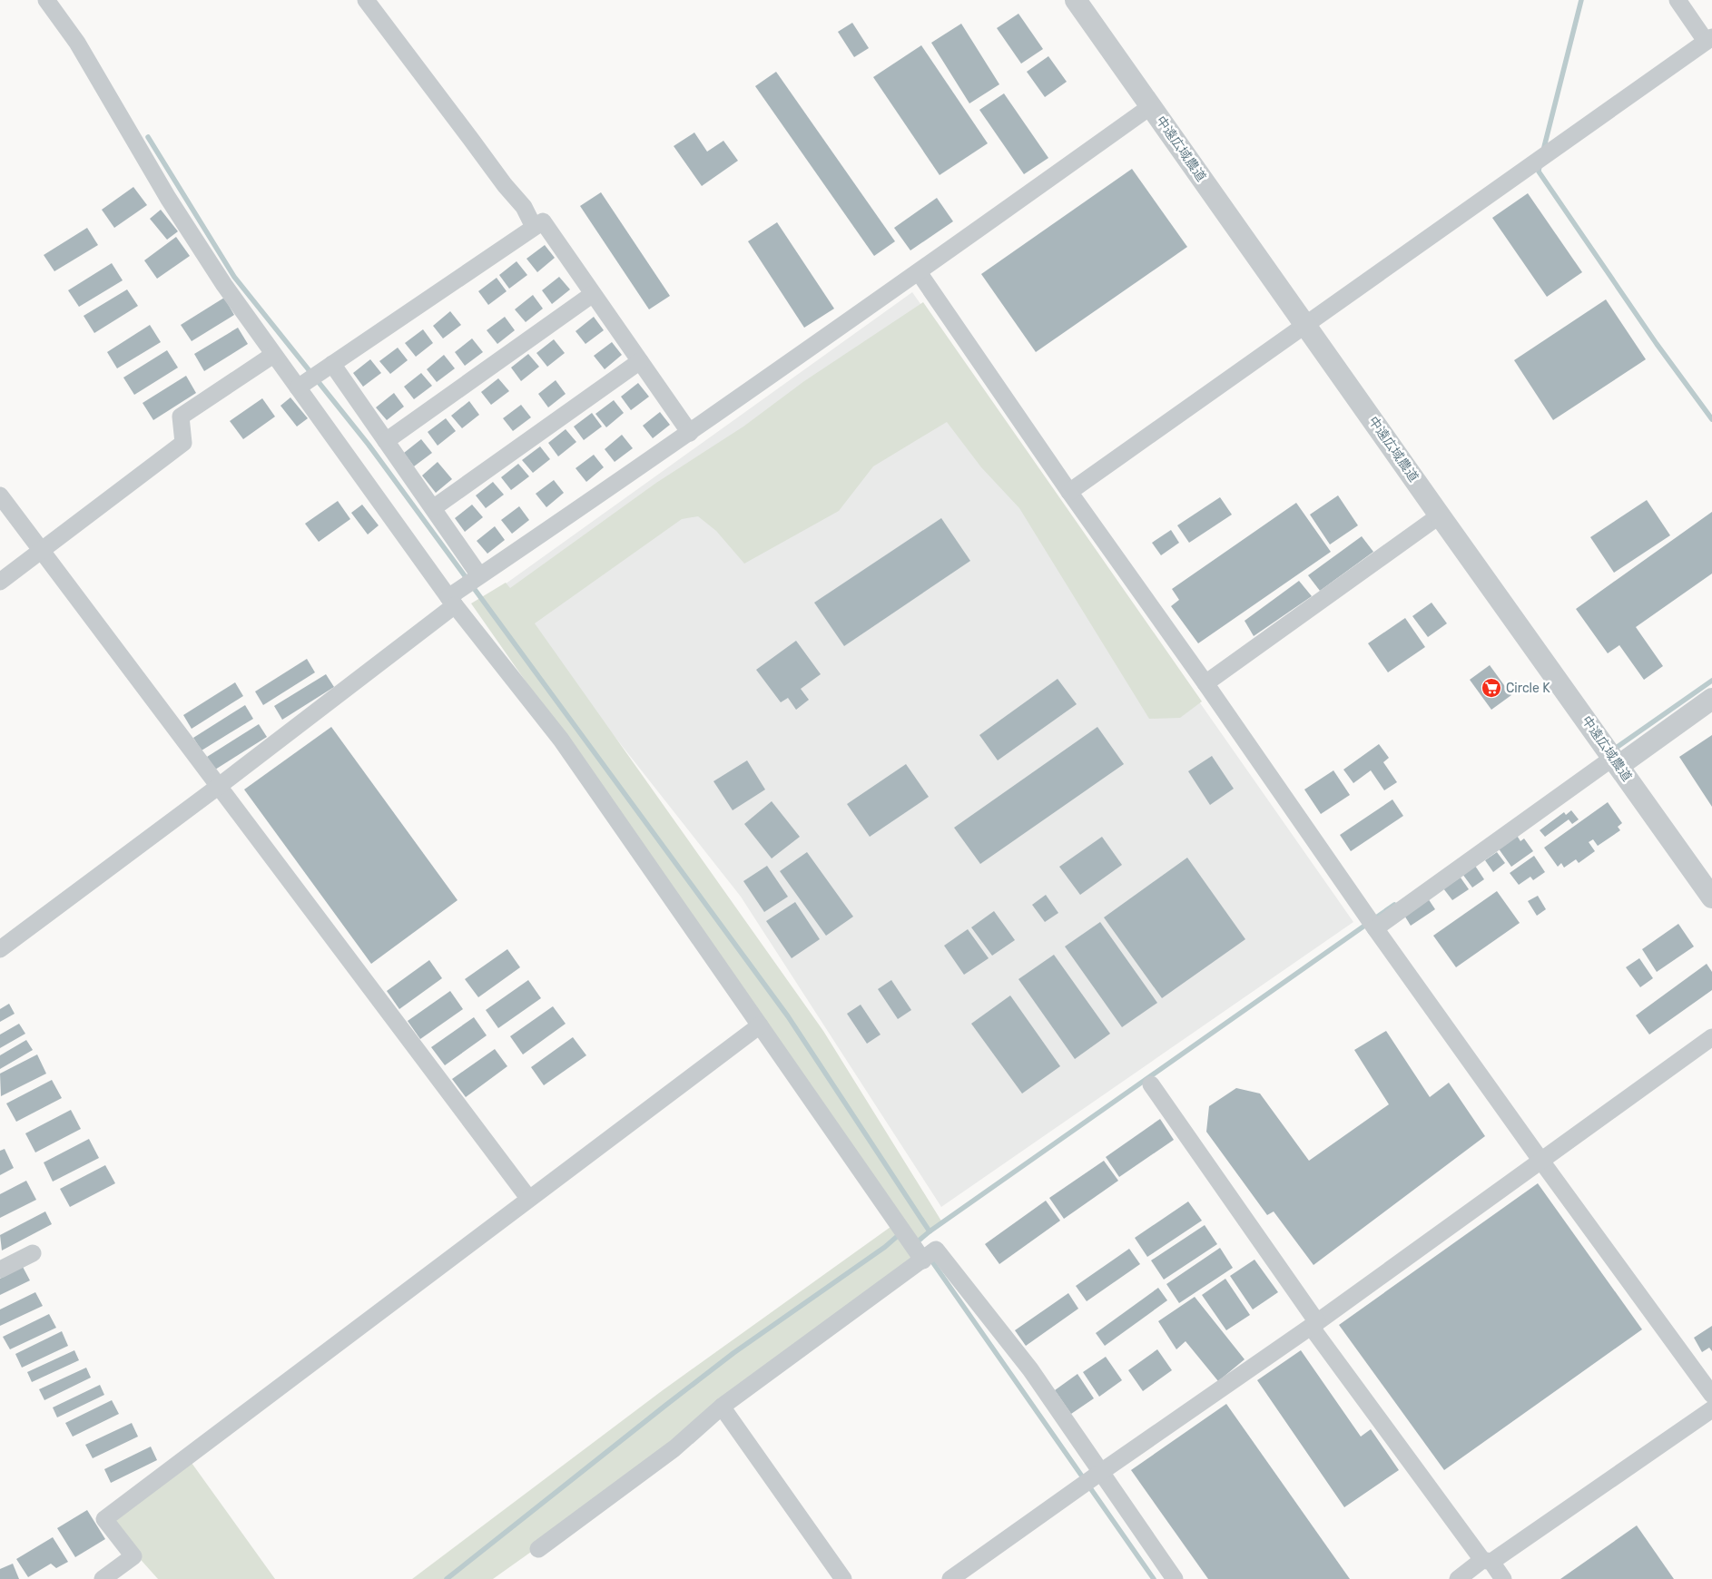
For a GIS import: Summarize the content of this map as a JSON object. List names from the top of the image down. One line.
{"streets":{"street":["中遠広域農道"]},"places":{"supermarket":["Circle K"]}}
